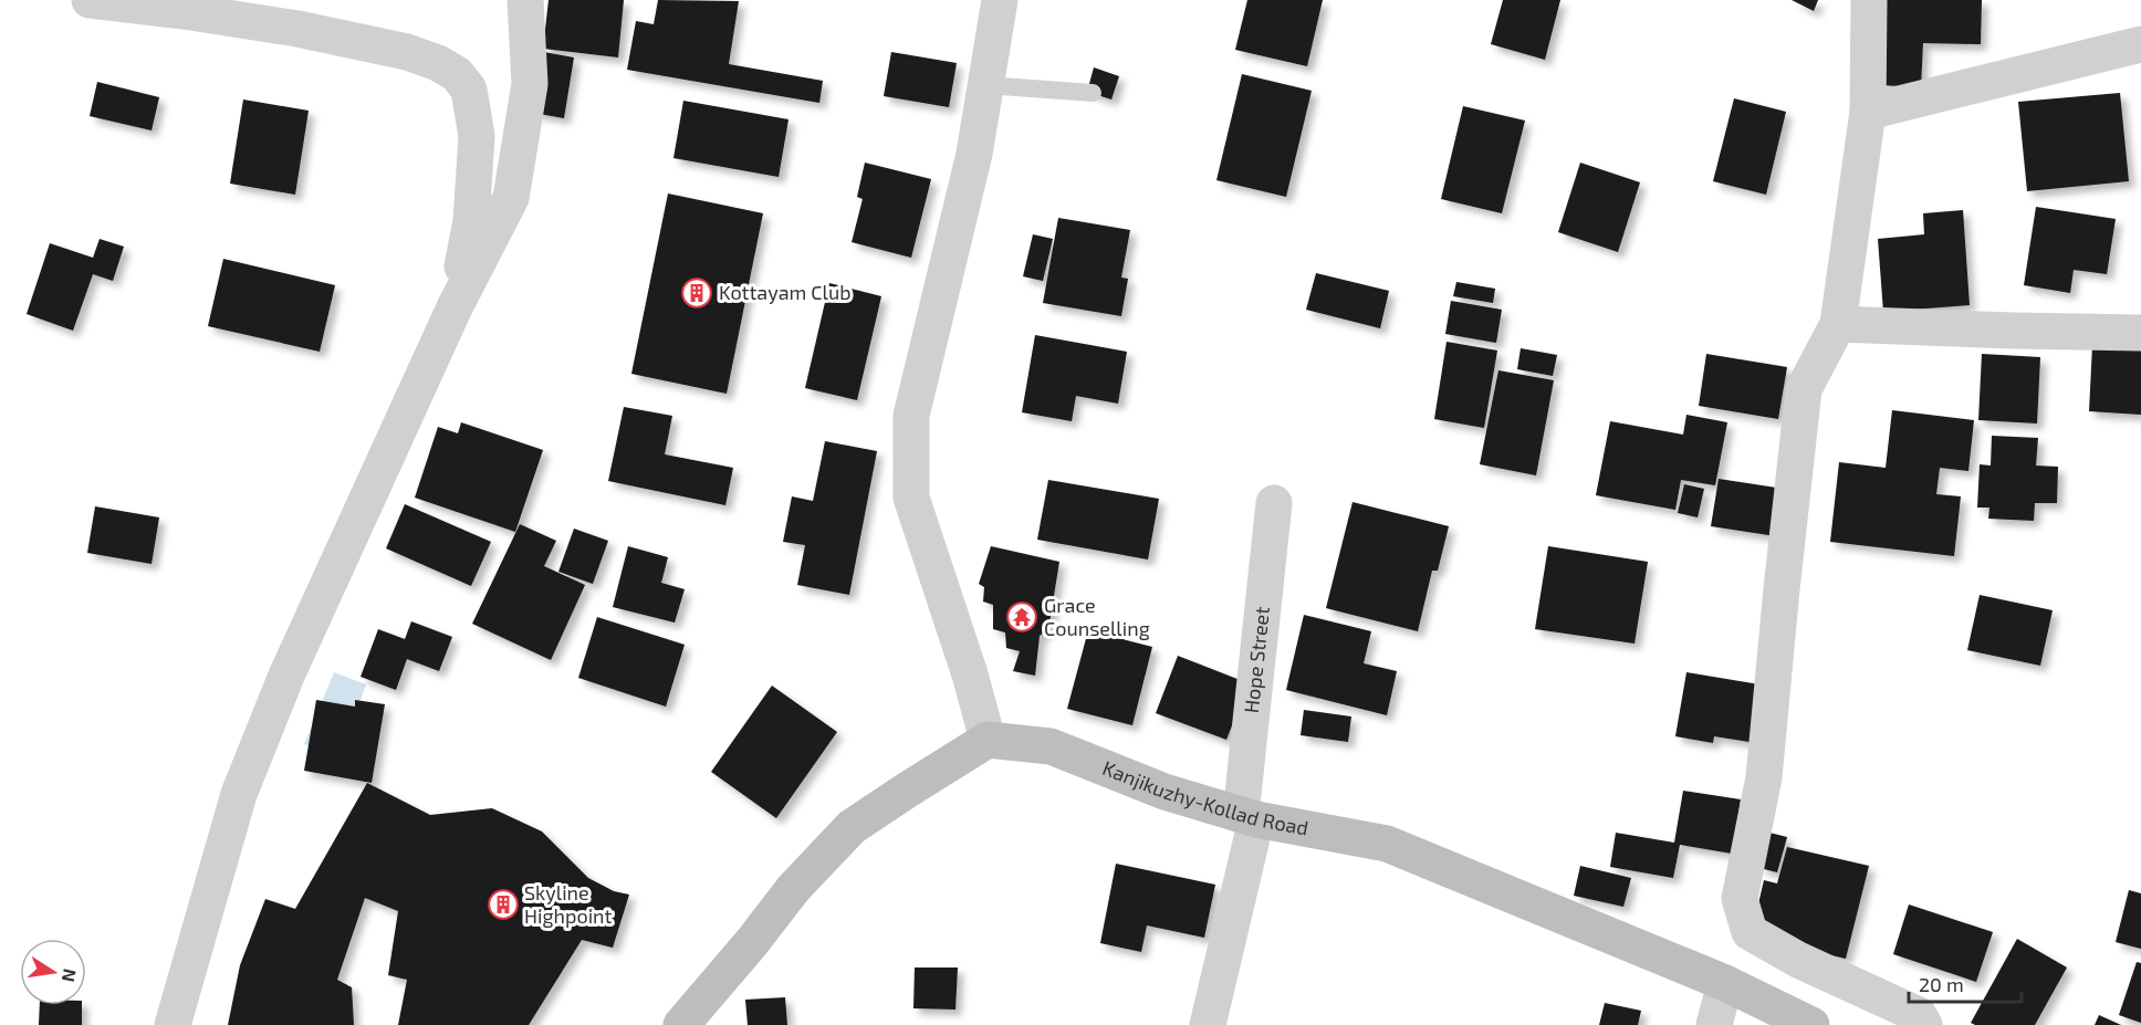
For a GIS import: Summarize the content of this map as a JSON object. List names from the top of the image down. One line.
{"streets":{"main road":["Kanjikuzhy-Kollad Road"],"street":["Hope Street"]},"crossings":[["Hope Street","Kanjikuzhy-Kollad Road"]],"places":{"building":["Kottayam Club","Skyline Highpoint"],"temple":["Grace Counselling"]},"scale_bar":"20 m","north":"right"}
